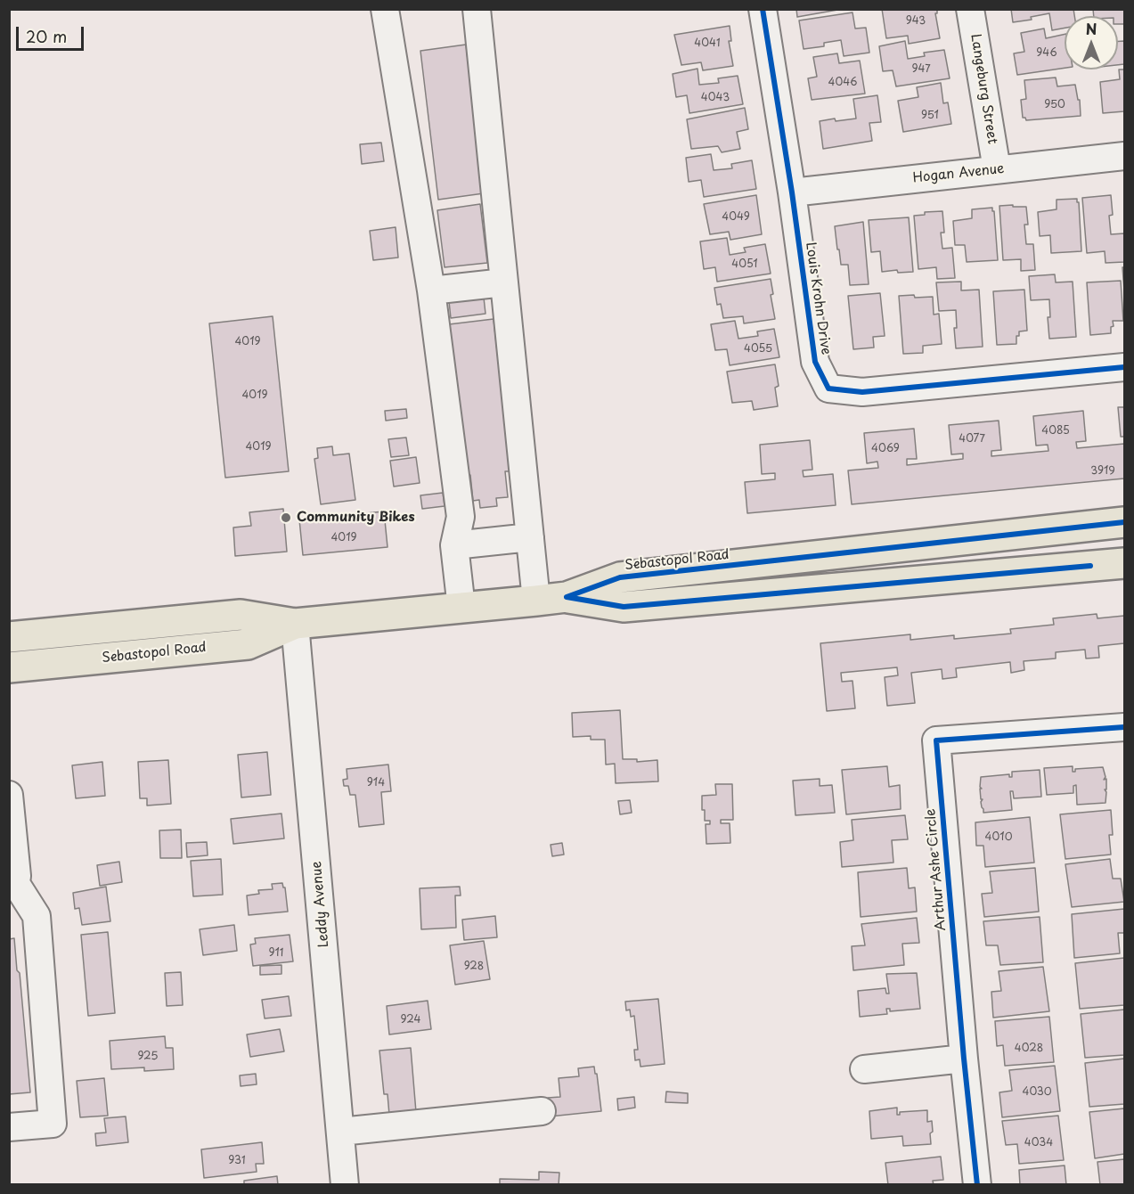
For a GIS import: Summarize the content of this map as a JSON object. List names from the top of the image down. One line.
{"streets":{"main road":["Sebastopol Road"],"street":["Langeburg Street","Hogan Avenue","Louis Krohn Drive","Arthur Ashe Circle","Leddy Avenue"]},"crossings":[["Langeburg Street","Hogan Avenue"],["Hogan Avenue","Louis Krohn Drive"],["Sebastopol Road","Leddy Avenue"]],"places":["Community Bikes"],"house_numbers":["943","4041","946","947","4046","4043","950","951","4049","4051","4019","4055","4019","4085","4077","4019","4069","3919","4019","914","4010","911","928","924","4028","925","4030","4034","931"],"scale_bar":"20 m","north":"top"}
